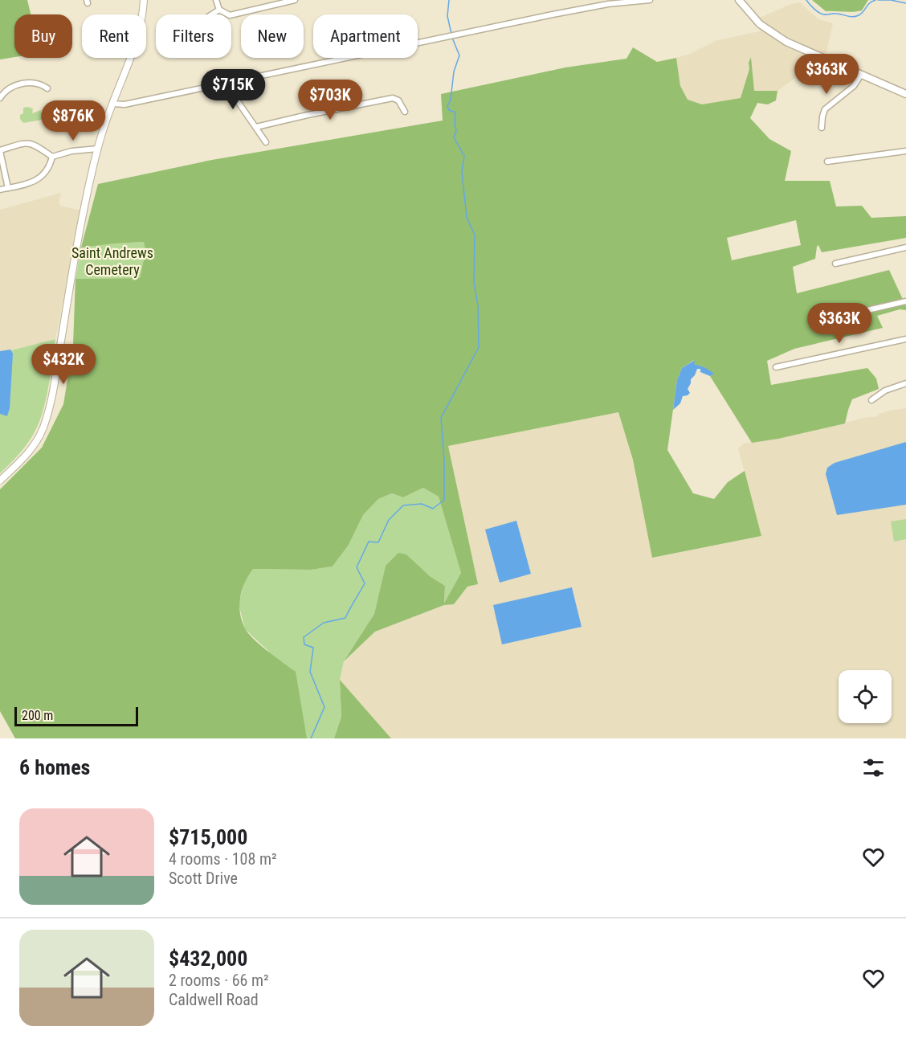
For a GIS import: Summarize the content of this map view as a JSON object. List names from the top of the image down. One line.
{"parks":["Saint Andrews Cemetery"],"scale_bar":"200 m","page":{"chip":["Buy","Rent","Filters","New","Apartment"],"price":["$363K","$715K","$703K","$876K","$363K","$432K"],"scale":"200 m","heading":"6 homes","list":[{"name":"$715,000","note":"4 rooms · 108 m² · Scott Drive"},{"name":"$432,000","note":"2 rooms · 66 m² · Caldwell Road"}]}}
